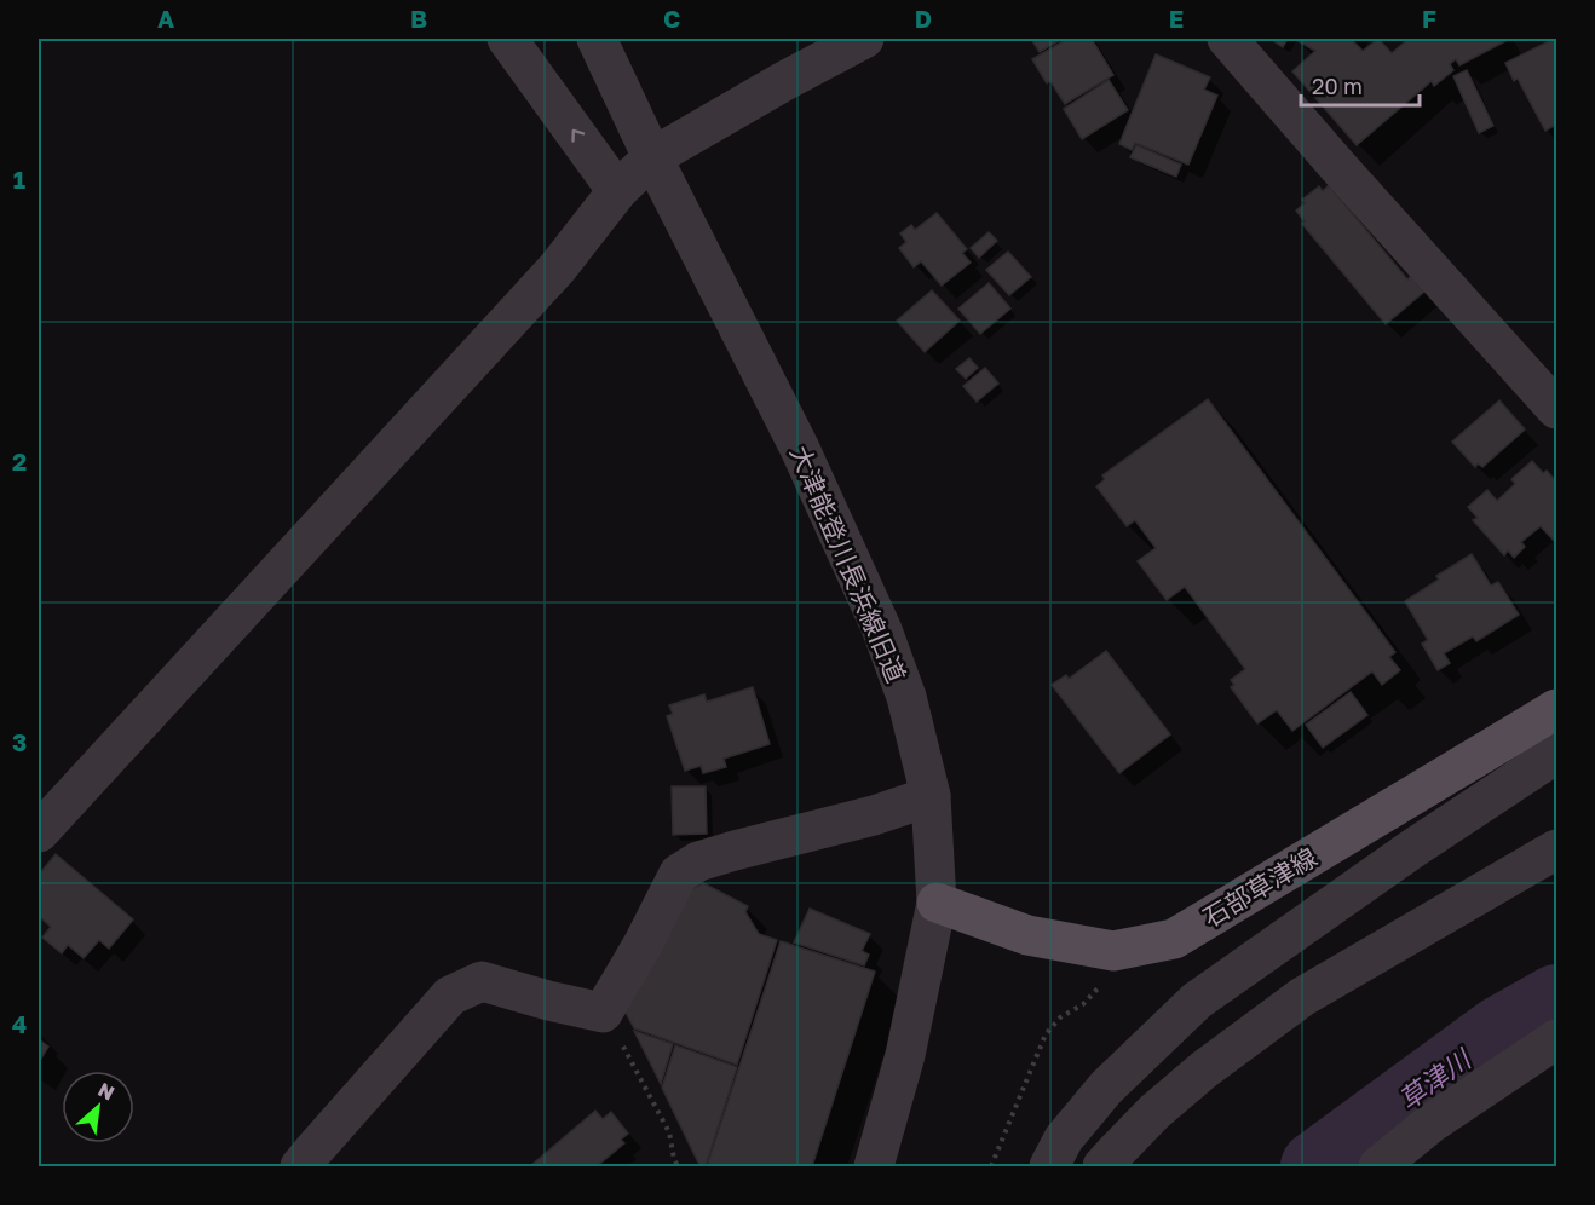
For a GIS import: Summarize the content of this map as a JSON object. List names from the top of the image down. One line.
{"streets":{"main road":["石部草津線"],"street":["大津能登川長浜線旧道"]},"crossings":[["大津能登川長浜線旧道","石部草津線"]],"water":["草津川"],"scale_bar":"20 m","north":"top right","grid":{"columns":["A","B","C","D","E","F"],"rows":["1","2","3","4"]}}
